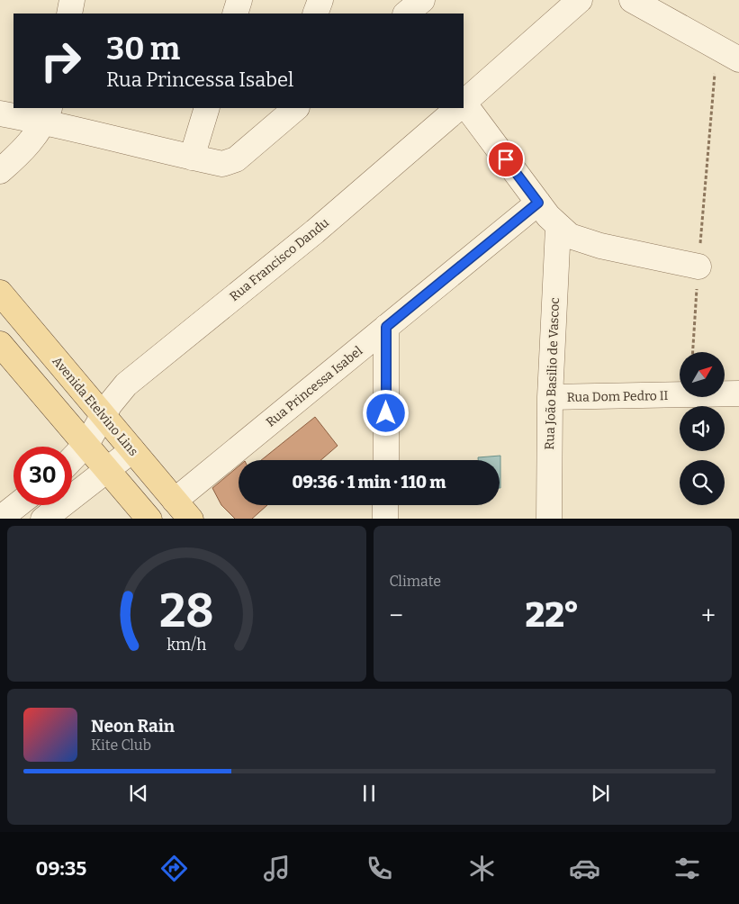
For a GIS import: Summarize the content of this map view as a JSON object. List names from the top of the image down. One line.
{"streets":{"main road":["Avenida Etelvino Lins"],"street":["Rua Francisco Dandu","Rua João Basilio de Vascoc","Rua Princessa Isabel","Rua Dom Pedro II"]},"crossings":[["Rua Francisco Dandu","Avenida Etelvino Lins"],["Rua João Basilio de Vascoc","Rua Dom Pedro II"],["Rua Princessa Isabel","Avenida Etelvino Lins"]],"north":"top right","page":{"turn":["30 m","Rua Princessa Isabel"],"limit":"30","trip":"09:36 · 1 min · 110 m","tile":"Climate","heat":["−","22°","+"],"song":["Neon Rain","Kite Club"],"tabs":"09:35","gauge":["28","km/h"]}}
